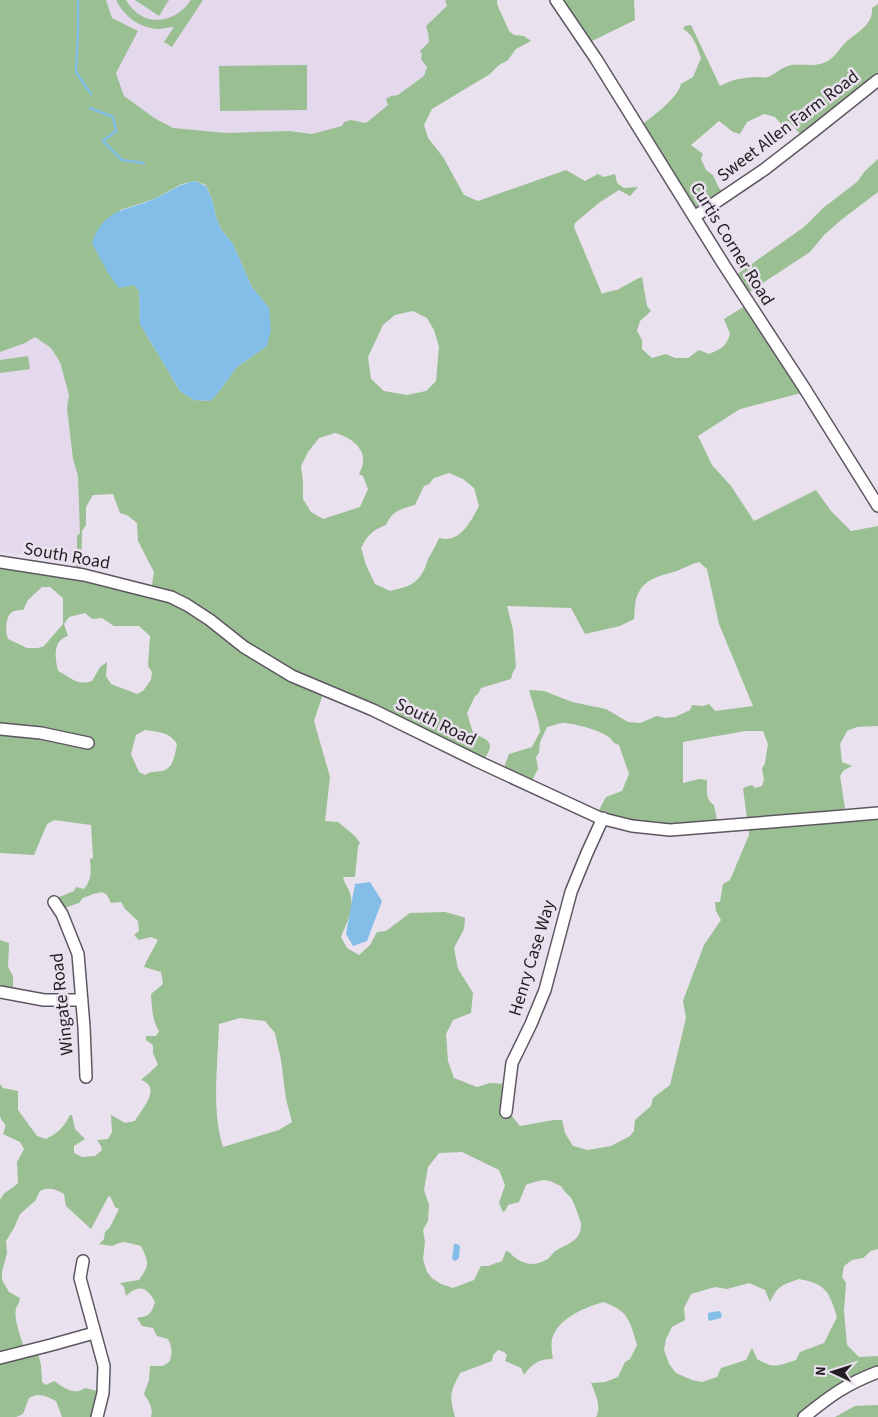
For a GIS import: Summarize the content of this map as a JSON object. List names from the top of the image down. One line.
{"streets":{"street":["Sweet Allen Farm Road","Curtis Corner Road","South Road","Henry Case Way","Wingate Road"]},"crossings":[["Sweet Allen Farm Road","Curtis Corner Road"],["South Road","Henry Case Way"]],"north":"left"}
